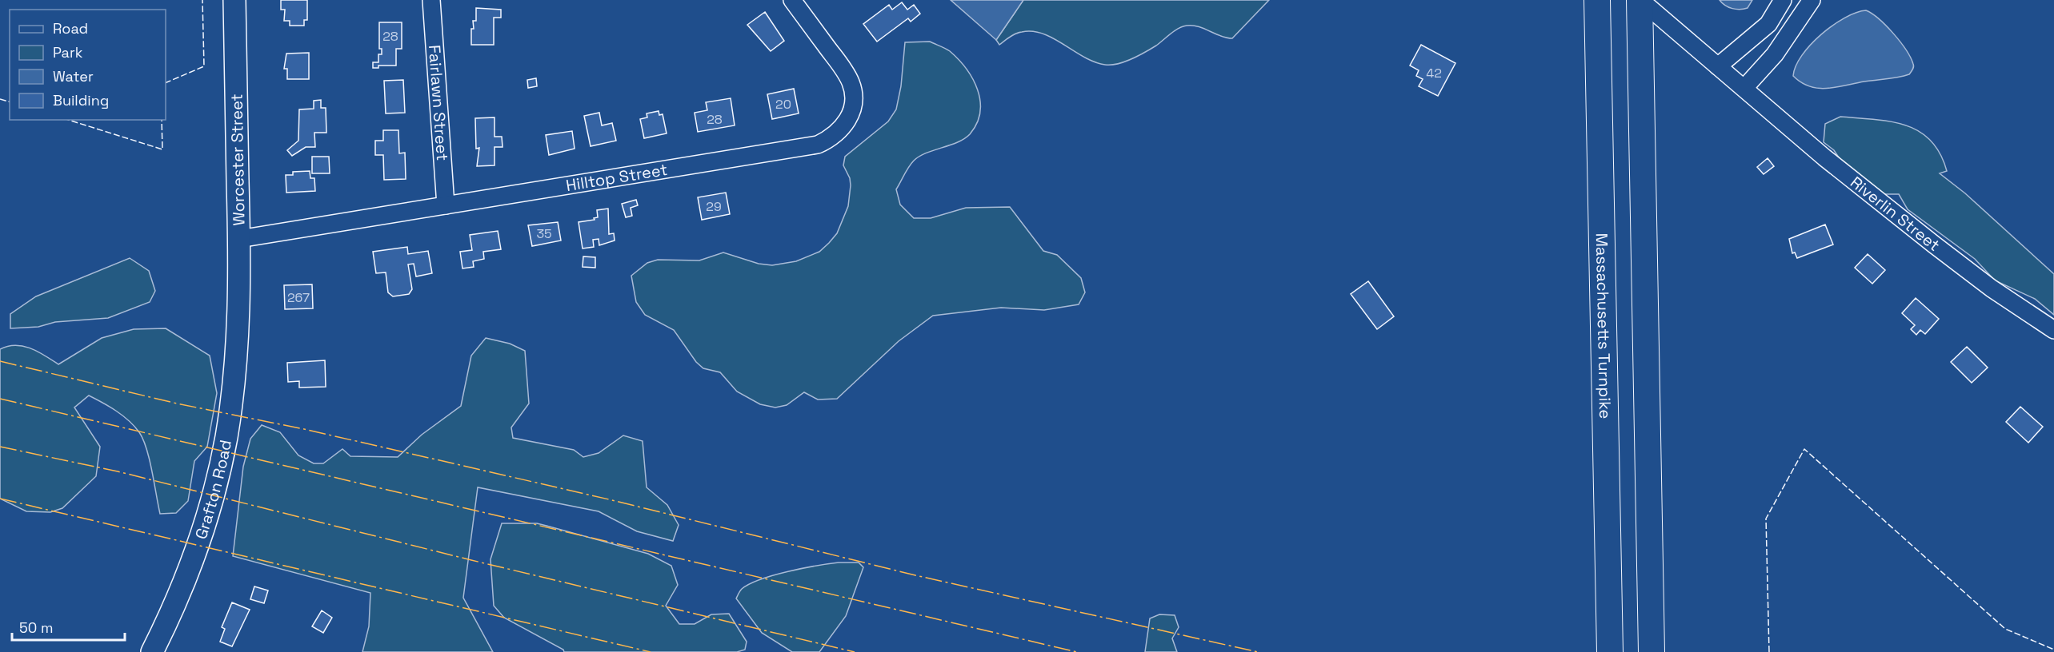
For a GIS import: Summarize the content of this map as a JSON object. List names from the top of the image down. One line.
{"streets":{"highway":["Massachusetts Turnpike"],"main road":["Worcester Street","Grafton Road"],"street":["Fairlawn Street","Hilltop Street","Riverlin Street"]},"crossings":[["Fairlawn Street","Hilltop Street"],["Worcester Street","Hilltop Street"],["Worcester Street","Grafton Road"]],"house_numbers":["28","42","20","28","29","35","267"],"legend":["Road","Park","Water","Building"],"scale_bar":"50 m"}
